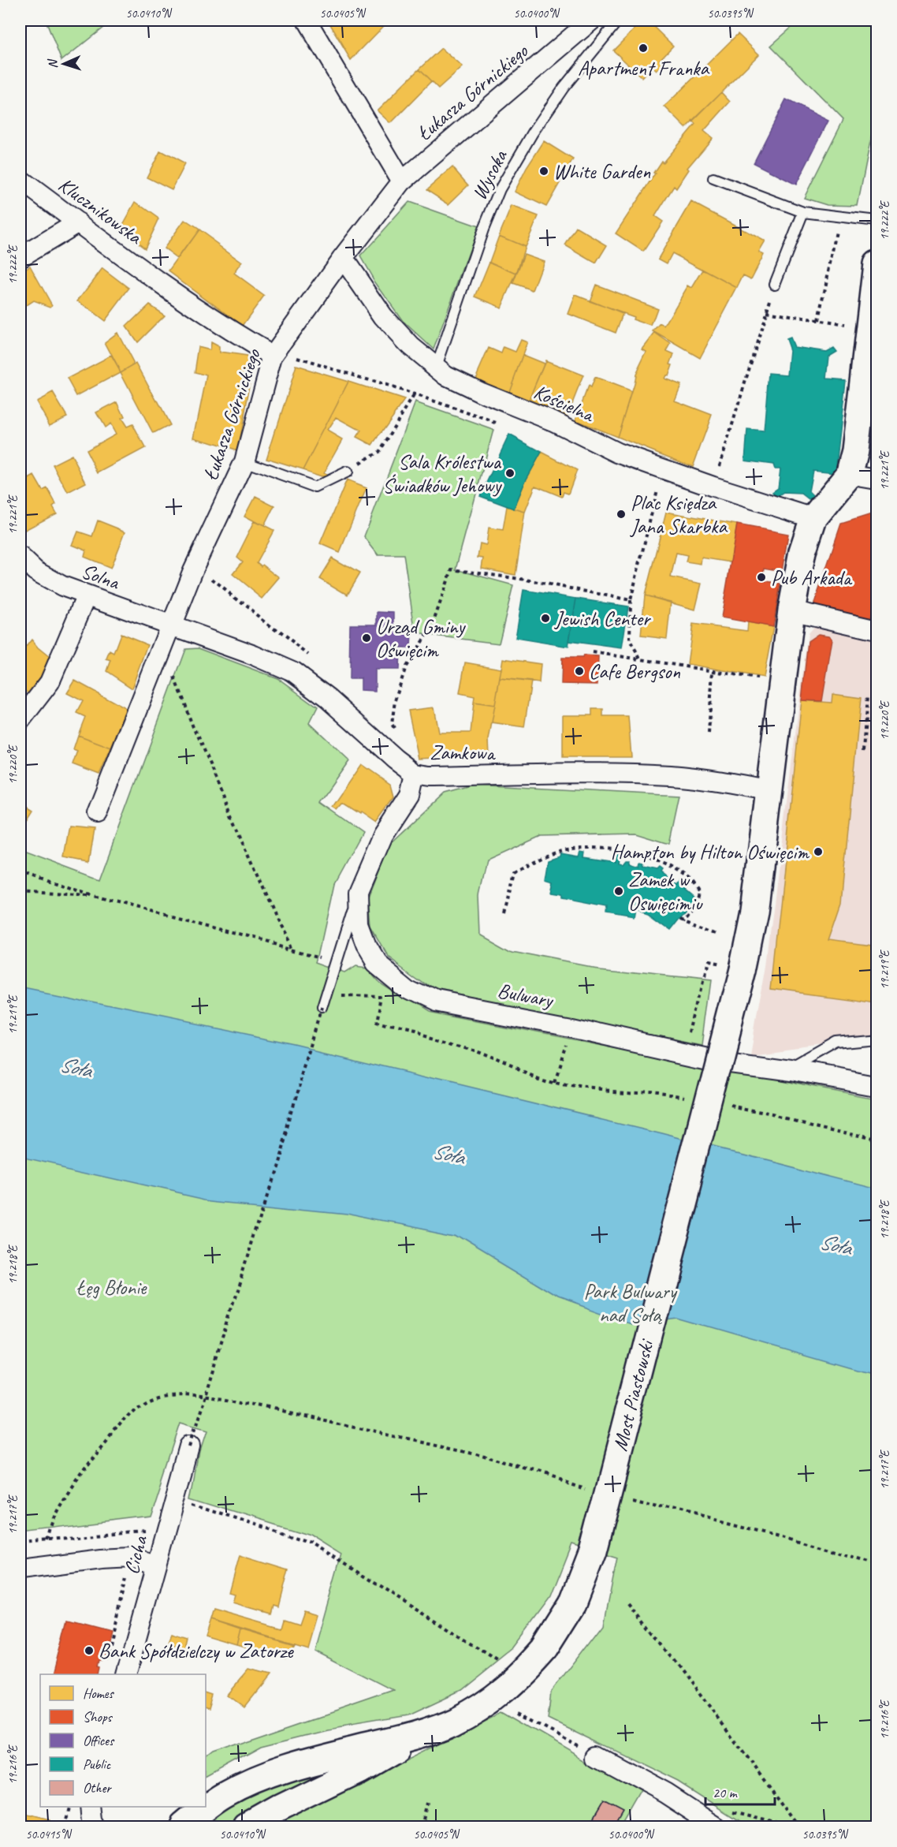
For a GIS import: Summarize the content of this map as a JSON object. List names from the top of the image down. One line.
{"streets":{"street":["Łukasza Górnickiego","Klucznikowska","Kościelna","Solna","Zamkowa","Bulwary","Most Piastowski","Cicha"],"lane":["Wysoka"]},"crossings":[["Łukasza Górnickiego","Klucznikowska"],["Łukasza Górnickiego","Kościelna"],["Łukasza Górnickiego","Solna"],["Łukasza Górnickiego","Zamkowa"],["Wysoka","Kościelna"],["Kościelna","Most Piastowski"],["Solna","Zamkowa"],["Zamkowa","Bulwary"],["Zamkowa","Most Piastowski"]],"water":["Soła"],"parks":["Łęg Błonie","Park Bulwary nad Sołą"],"places":["Apartment Franka","White Garden","Sala Królestwa Świadków Jehowy","Plac Księdza Jana Skarbka","Pub Arkada","Jewish Center","Urząd Gminy Oświęcim","Cafe Bergson","Hampton by Hilton Oświęcim","Zamek w Oswięcimiu","Bank Spółdzielczy w Zatorze"],"legend":["Homes","Shops","Offices","Public","Other"],"scale_bar":"20 m","north":"left","coordinates":["50.0410°N","50.0405°N","50.0400°N","50.0395°N","19.222°E","19.221°E","19.220°E","19.219°E","19.218°E","19.217°E","19.216°E","50.0415°N"]}
